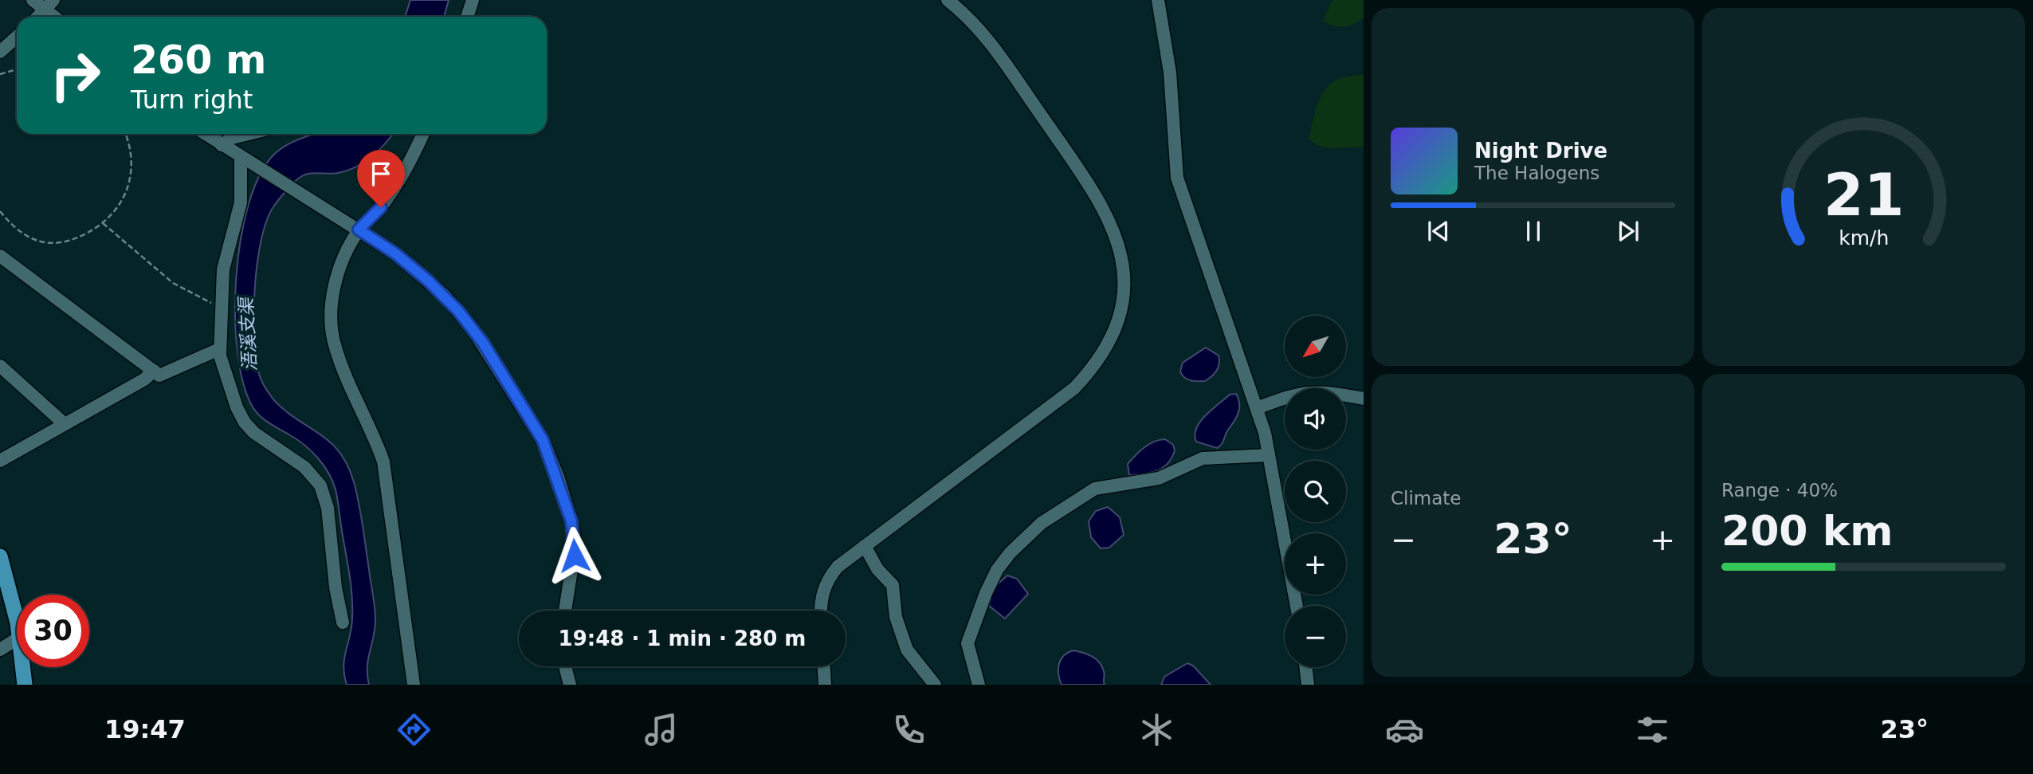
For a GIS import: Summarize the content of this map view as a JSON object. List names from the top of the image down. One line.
{"water":["浯溪支渠"],"north":"bottom left","page":{"turn":["260 m","Turn right"],"song":["Night Drive","The Halogens"],"map_buttons":["+","−"],"tile":["Climate",["Range · 40%","200 km"]],"heat":["−","23°","+"],"limit":"30","trip":"19:48 · 1 min · 280 m","tabs":["19:47","23°"],"gauge":["21","km/h"]}}
